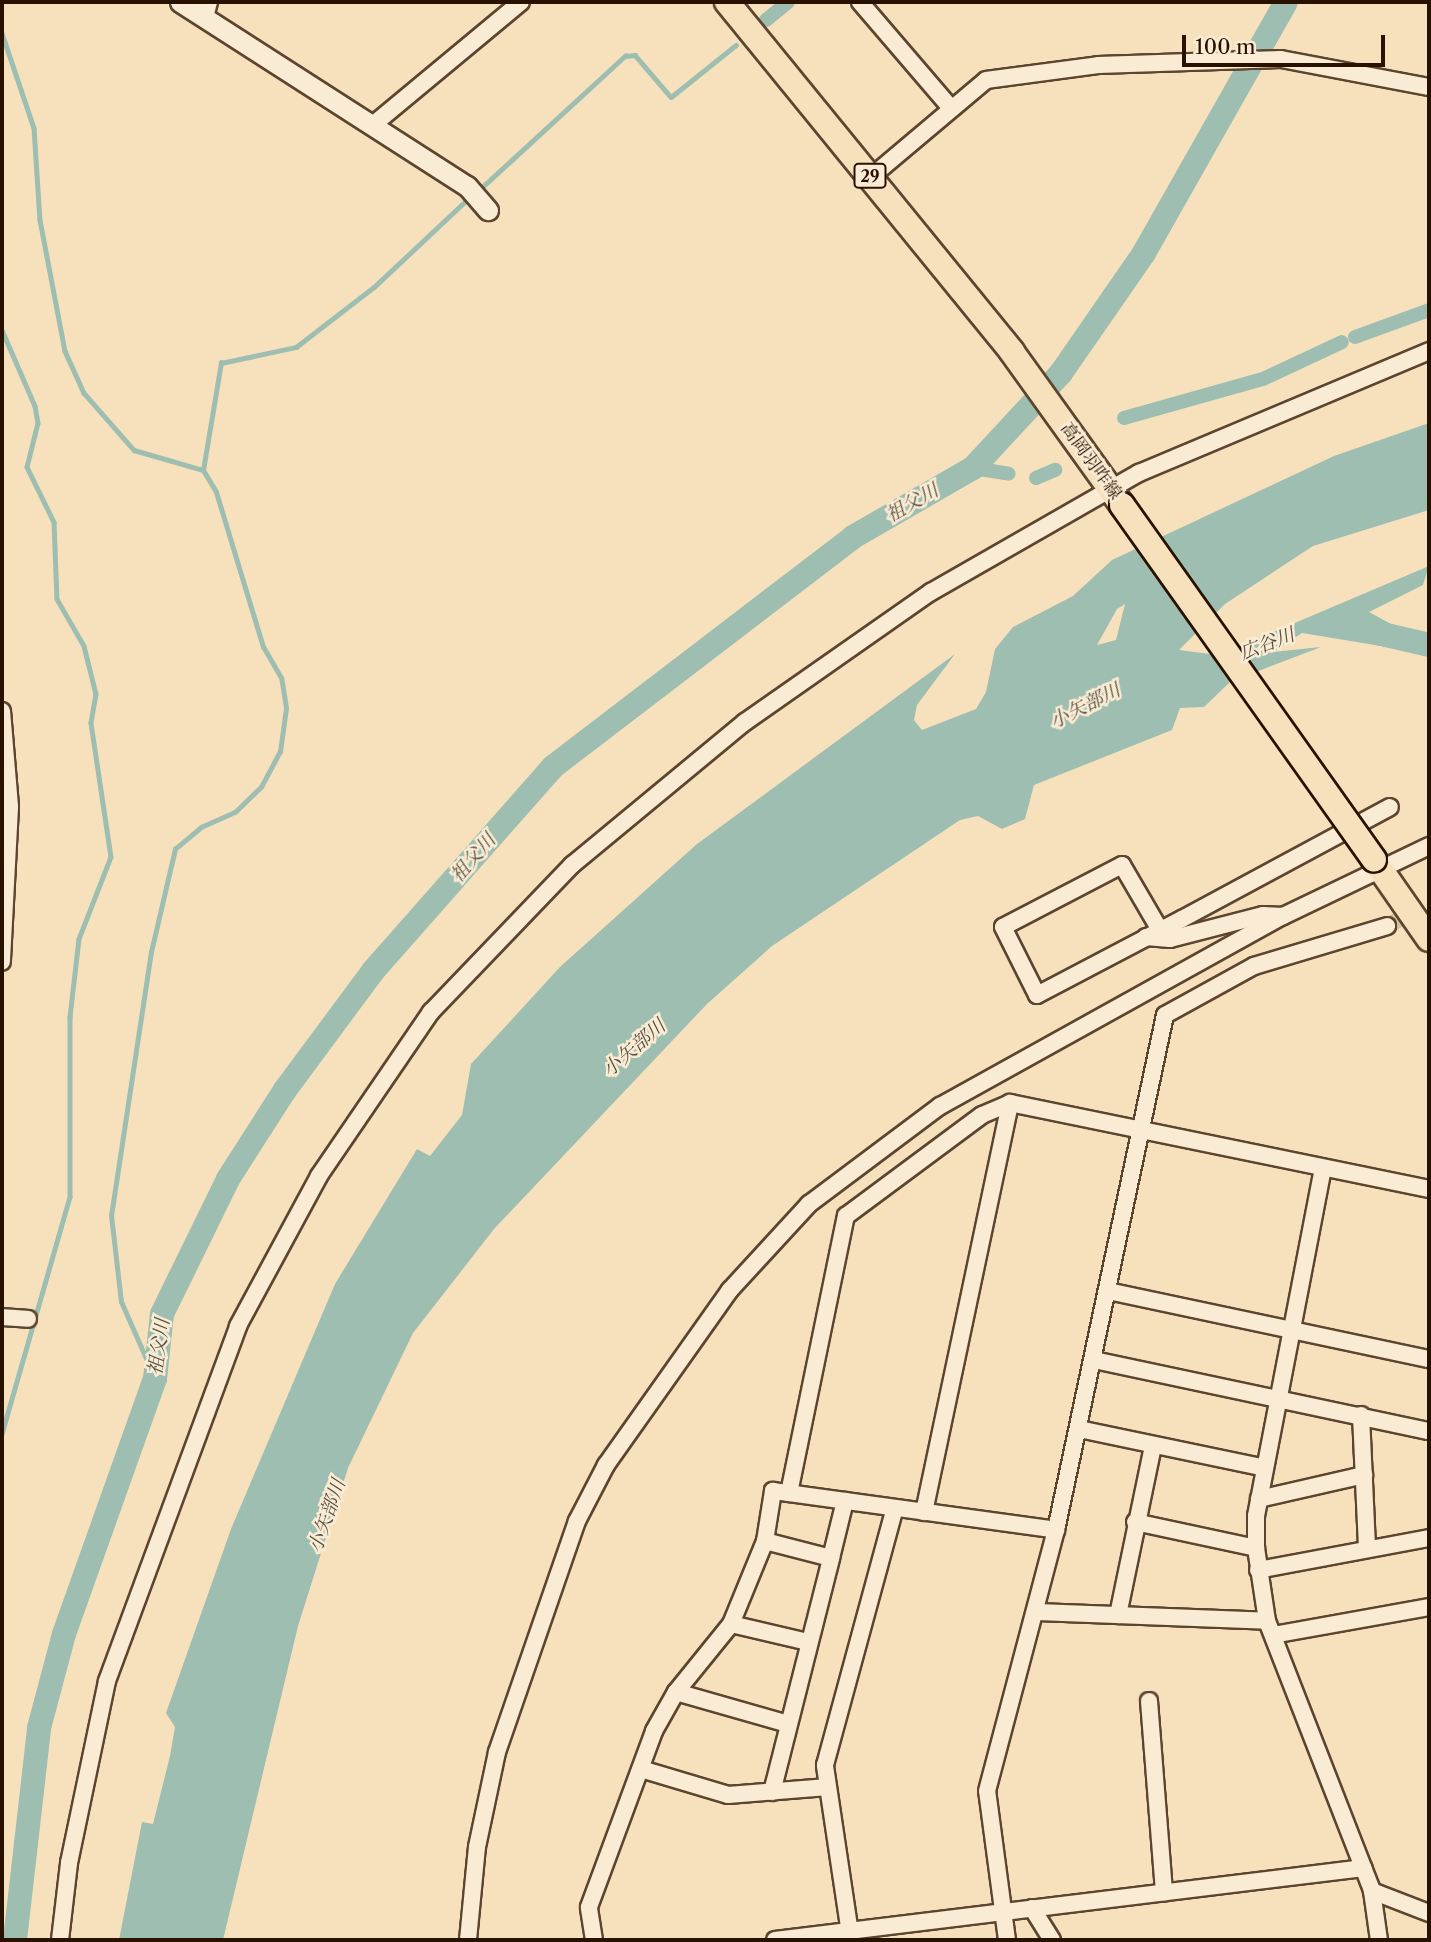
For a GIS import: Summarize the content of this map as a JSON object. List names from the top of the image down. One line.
{"streets":{"main road":["29","高岡羽咋線"]},"water":["祖父川","広谷川","小矢部川"],"scale_bar":"100 m"}
